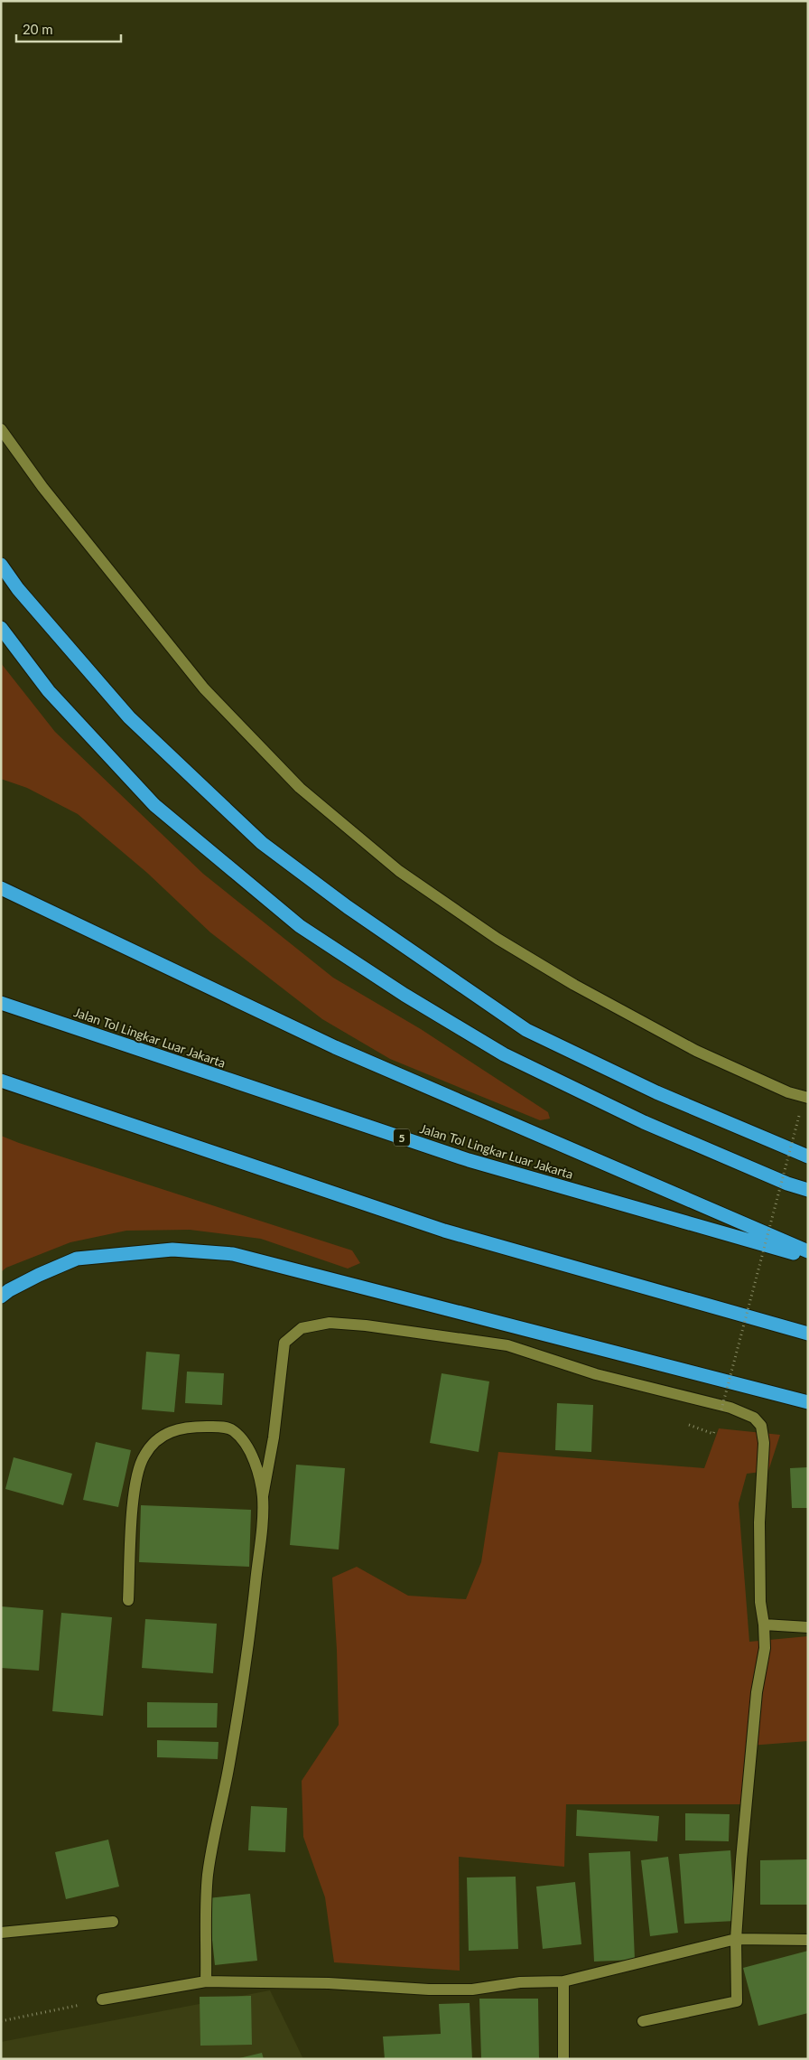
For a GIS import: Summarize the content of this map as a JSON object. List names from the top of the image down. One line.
{"streets":{"highway":["Jalan Tol Lingkar Luar Jakarta","5"]},"scale_bar":"20 m"}
